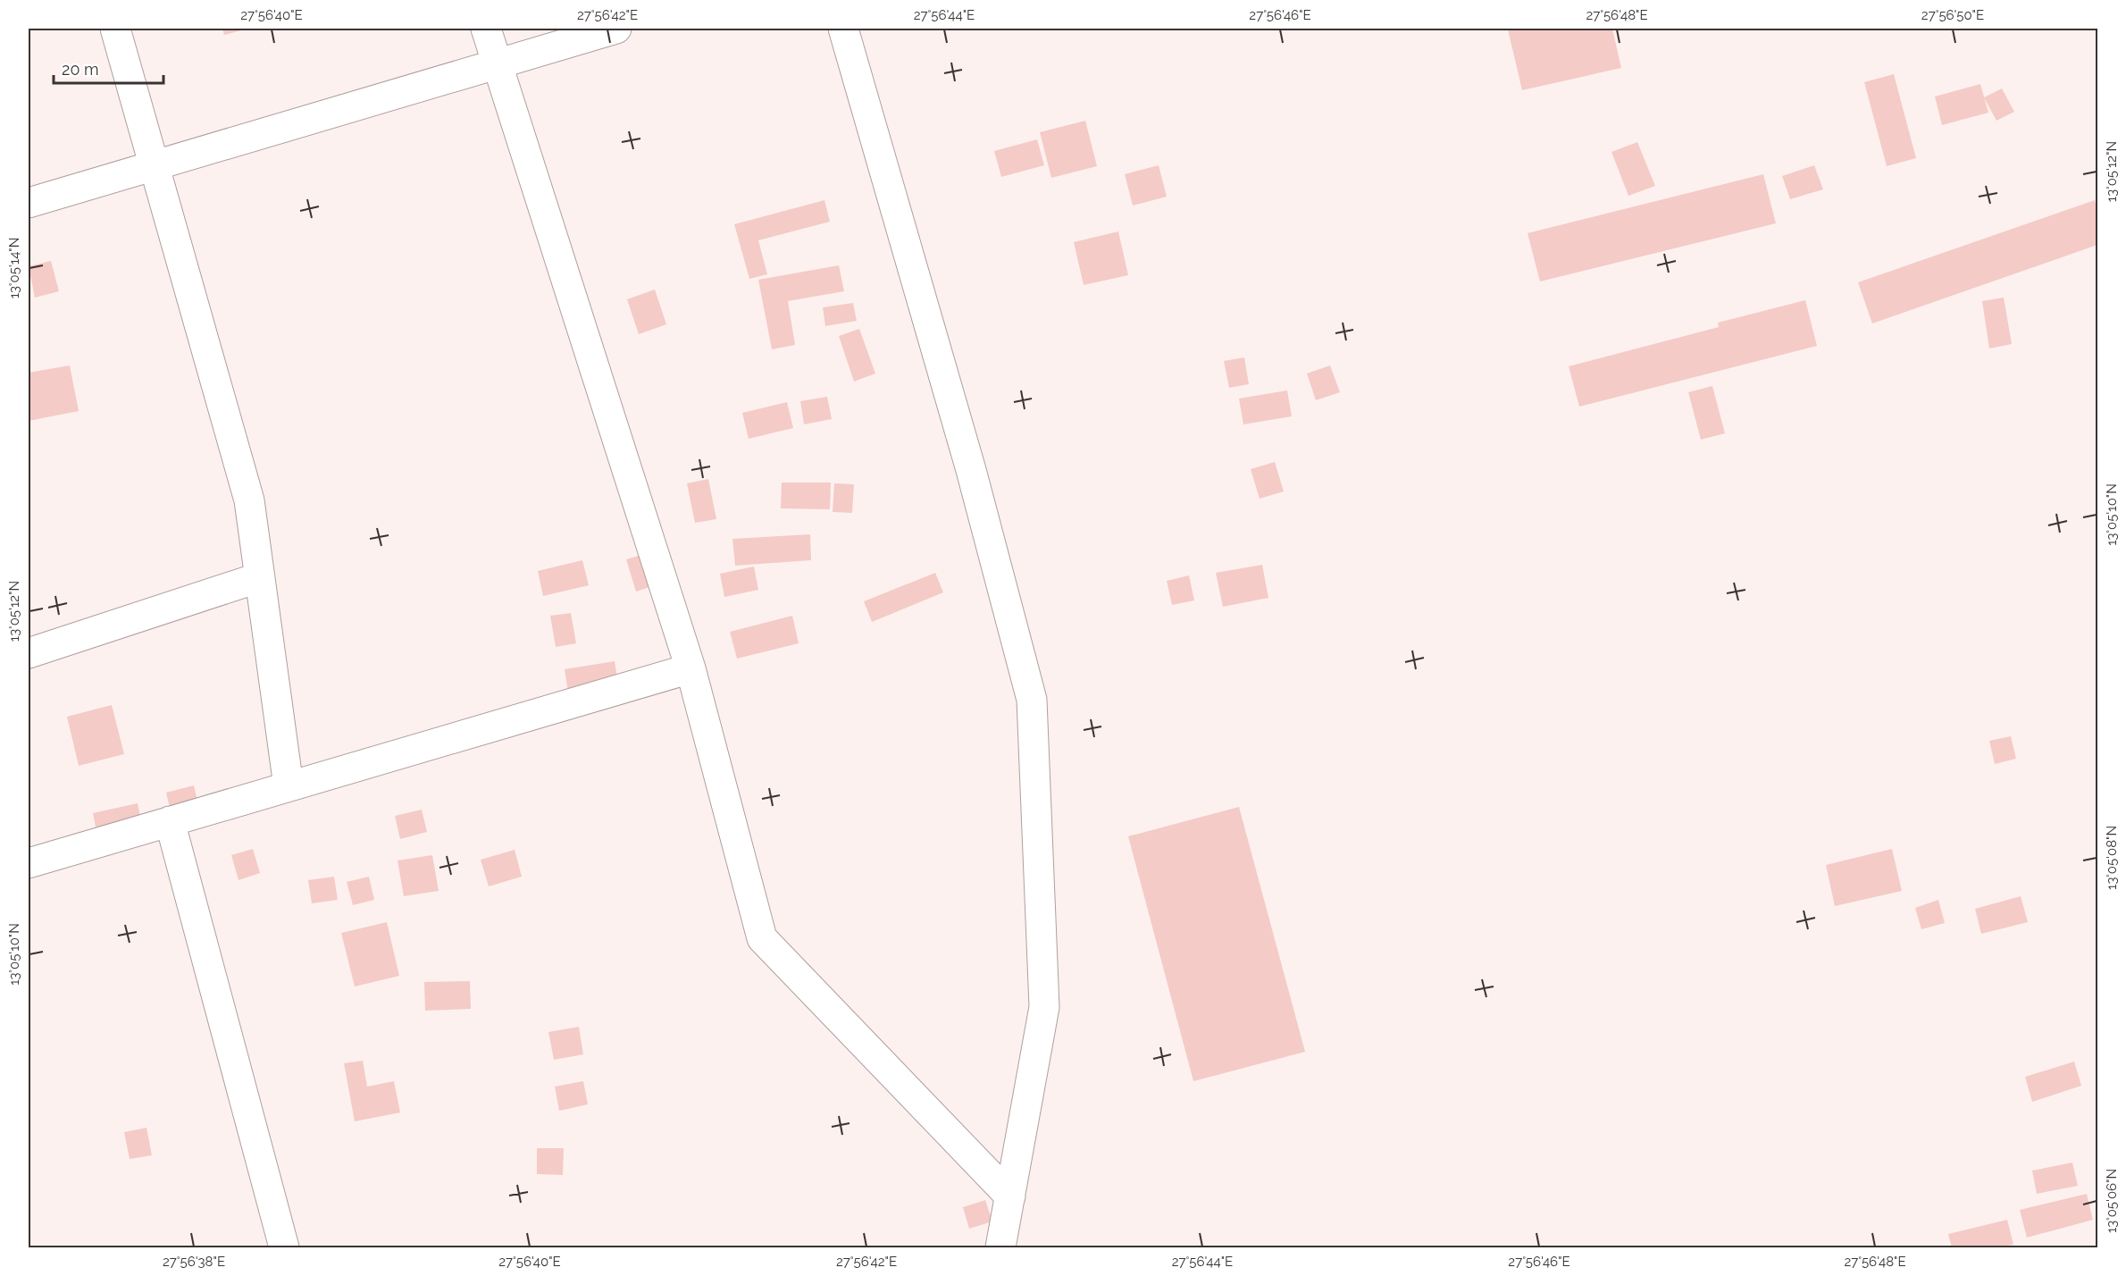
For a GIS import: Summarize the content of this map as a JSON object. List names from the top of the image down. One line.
{"scale_bar":"20 m","coordinates":["27°56'40\"E","27°56'42\"E","27°56'44\"E","27°56'46\"E","27°56'48\"E","27°56'50\"E","13°05'12\"N","13°05'14\"N","13°05'10\"N","13°05'08\"N","13°05'06\"N","27°56'38\"E"]}
